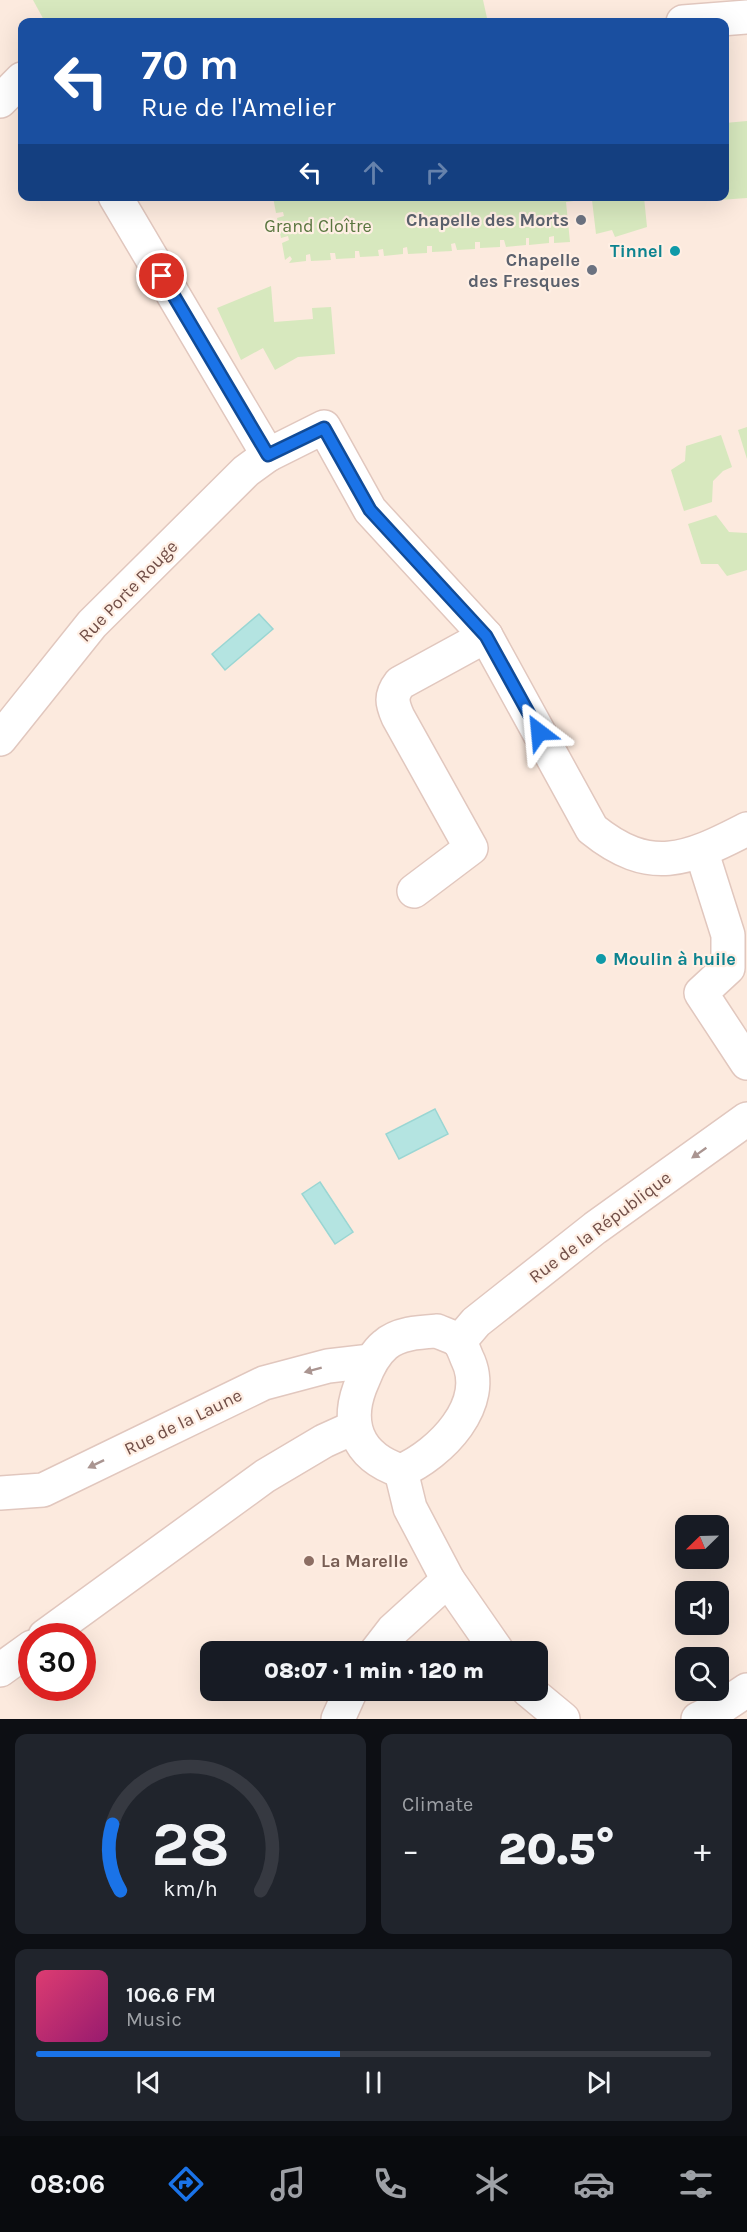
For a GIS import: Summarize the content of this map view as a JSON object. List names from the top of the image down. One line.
{"streets":{"street":["Rue Porte Rouge","Rue de la République","Rue de la Laune"]},"crossings":[["Rue de la République","Rue de la Laune"]],"one_way":["Rue de la République"],"parks":["Grand Cloître"],"places":["Chapelle des Morts","Tinnel","Chapelle des Fresques","Moulin à huile","La Marelle"],"north":"bottom left","page":{"turn":["70 m","Rue de l'Amelier"],"limit":"30","trip":"08:07 · 1 min · 120 m","tile":"Climate","heat":["−","20.5°","+"],"song":["106.6 FM","Music"],"tabs":"08:06","gauge":["28","km/h"]}}
